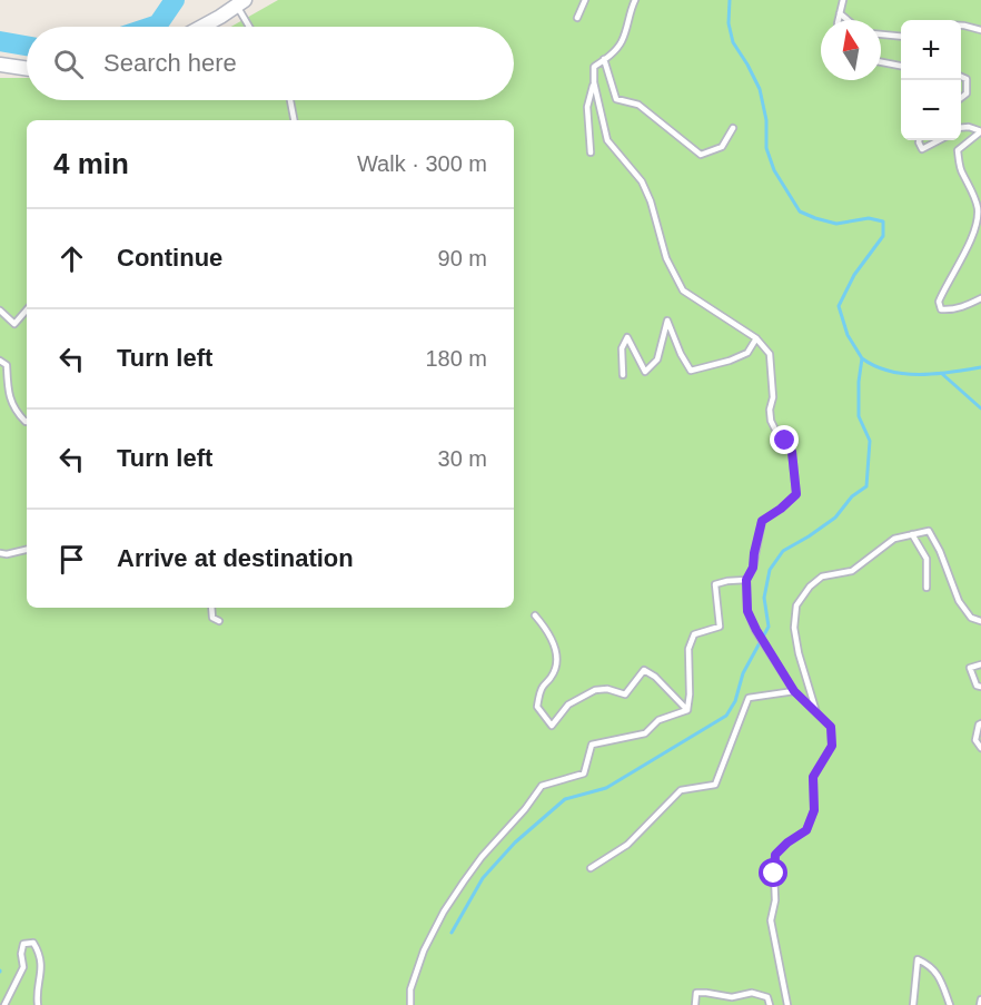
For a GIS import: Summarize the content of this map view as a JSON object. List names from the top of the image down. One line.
{"north":"top","page":{"map_buttons":["+","−"],"search":"Search here","heading":["4 min","Walk · 300 m"],"list":[["Continue","90 m"],["Turn left","180 m"],["Turn left","30 m"],"Arrive at destination"]}}
